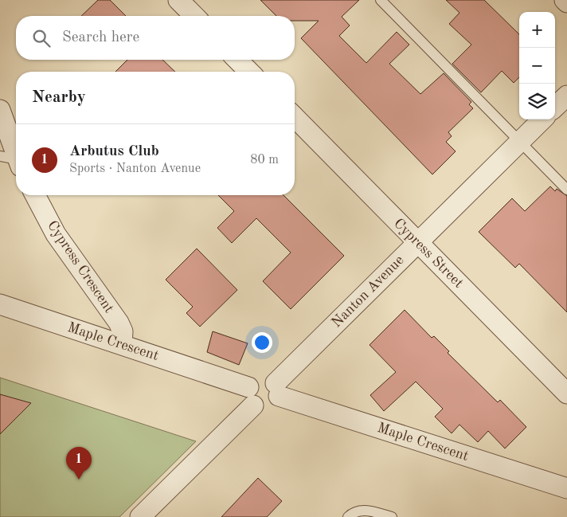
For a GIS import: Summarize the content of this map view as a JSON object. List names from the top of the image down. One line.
{"streets":{"street":["Cypress Street","Cypress Crescent","Nanton Avenue","Maple Crescent"]},"crossings":[["Cypress Street","Nanton Avenue"],["Cypress Crescent","Maple Crescent"],["Nanton Avenue","Maple Crescent"]],"page":{"map_buttons":["+","−"],"search":"Search here","heading":"Nearby","list":[{"mark":"1","name":"Arbutus Club","note":"Sports · Nanton Avenue","value":"80 m"}],"pins":"1"}}
